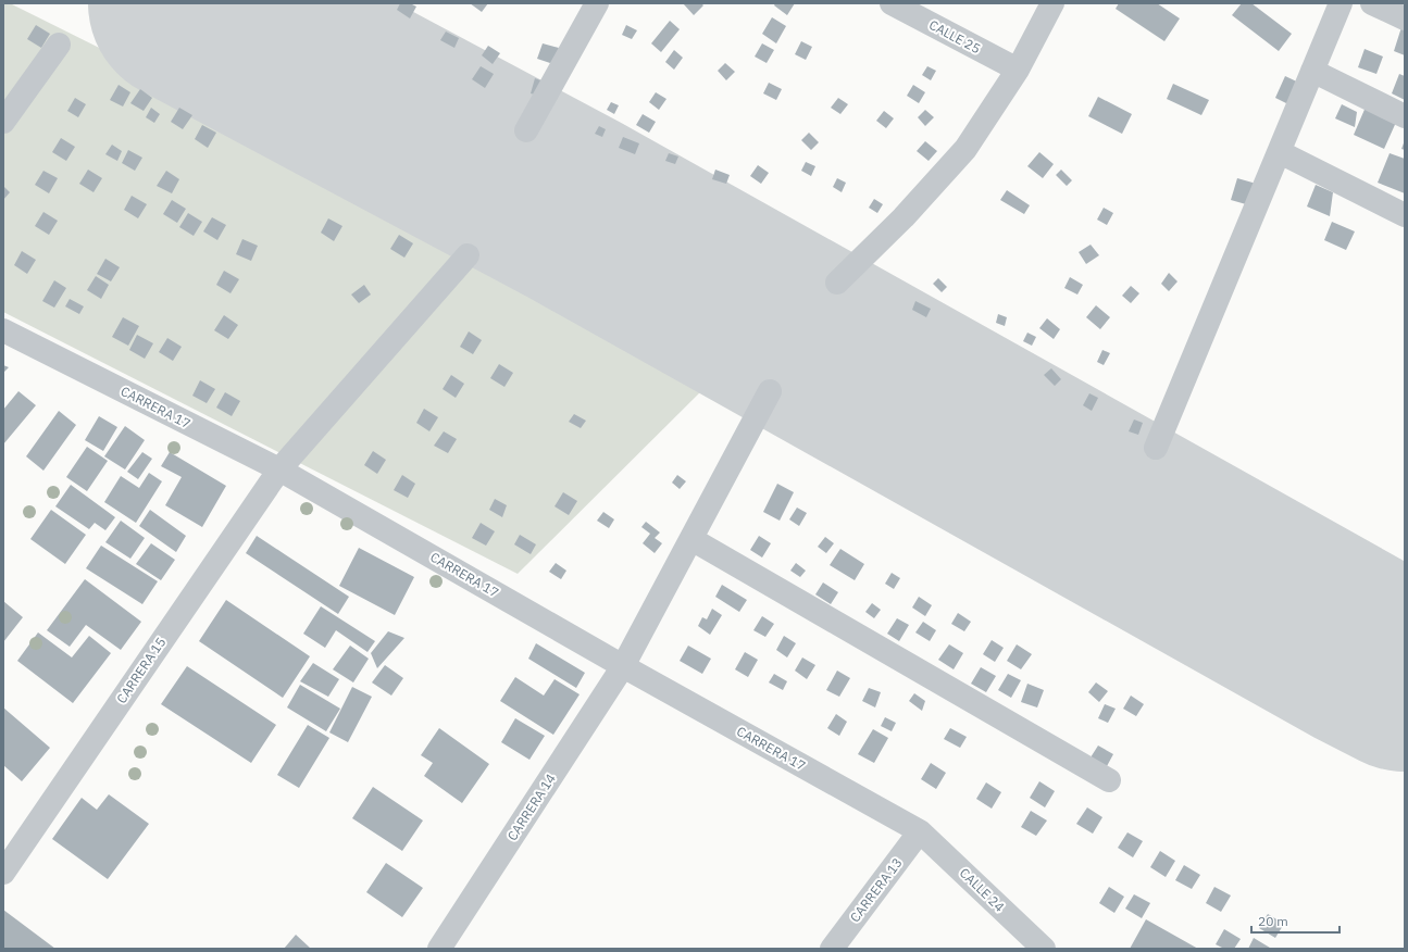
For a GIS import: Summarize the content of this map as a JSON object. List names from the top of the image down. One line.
{"streets":{"street":["CALLE 25","CARRERA 17","CARRERA 15","CARRERA 14","CARRERA 13","CALLE 24"]},"crossings":[["CARRERA 17","CARRERA 15"],["CARRERA 17","CARRERA 14"],["CARRERA 17","CARRERA 13"],["CARRERA 17","CALLE 24"],["CARRERA 13","CALLE 24"]],"scale_bar":"20 m"}
